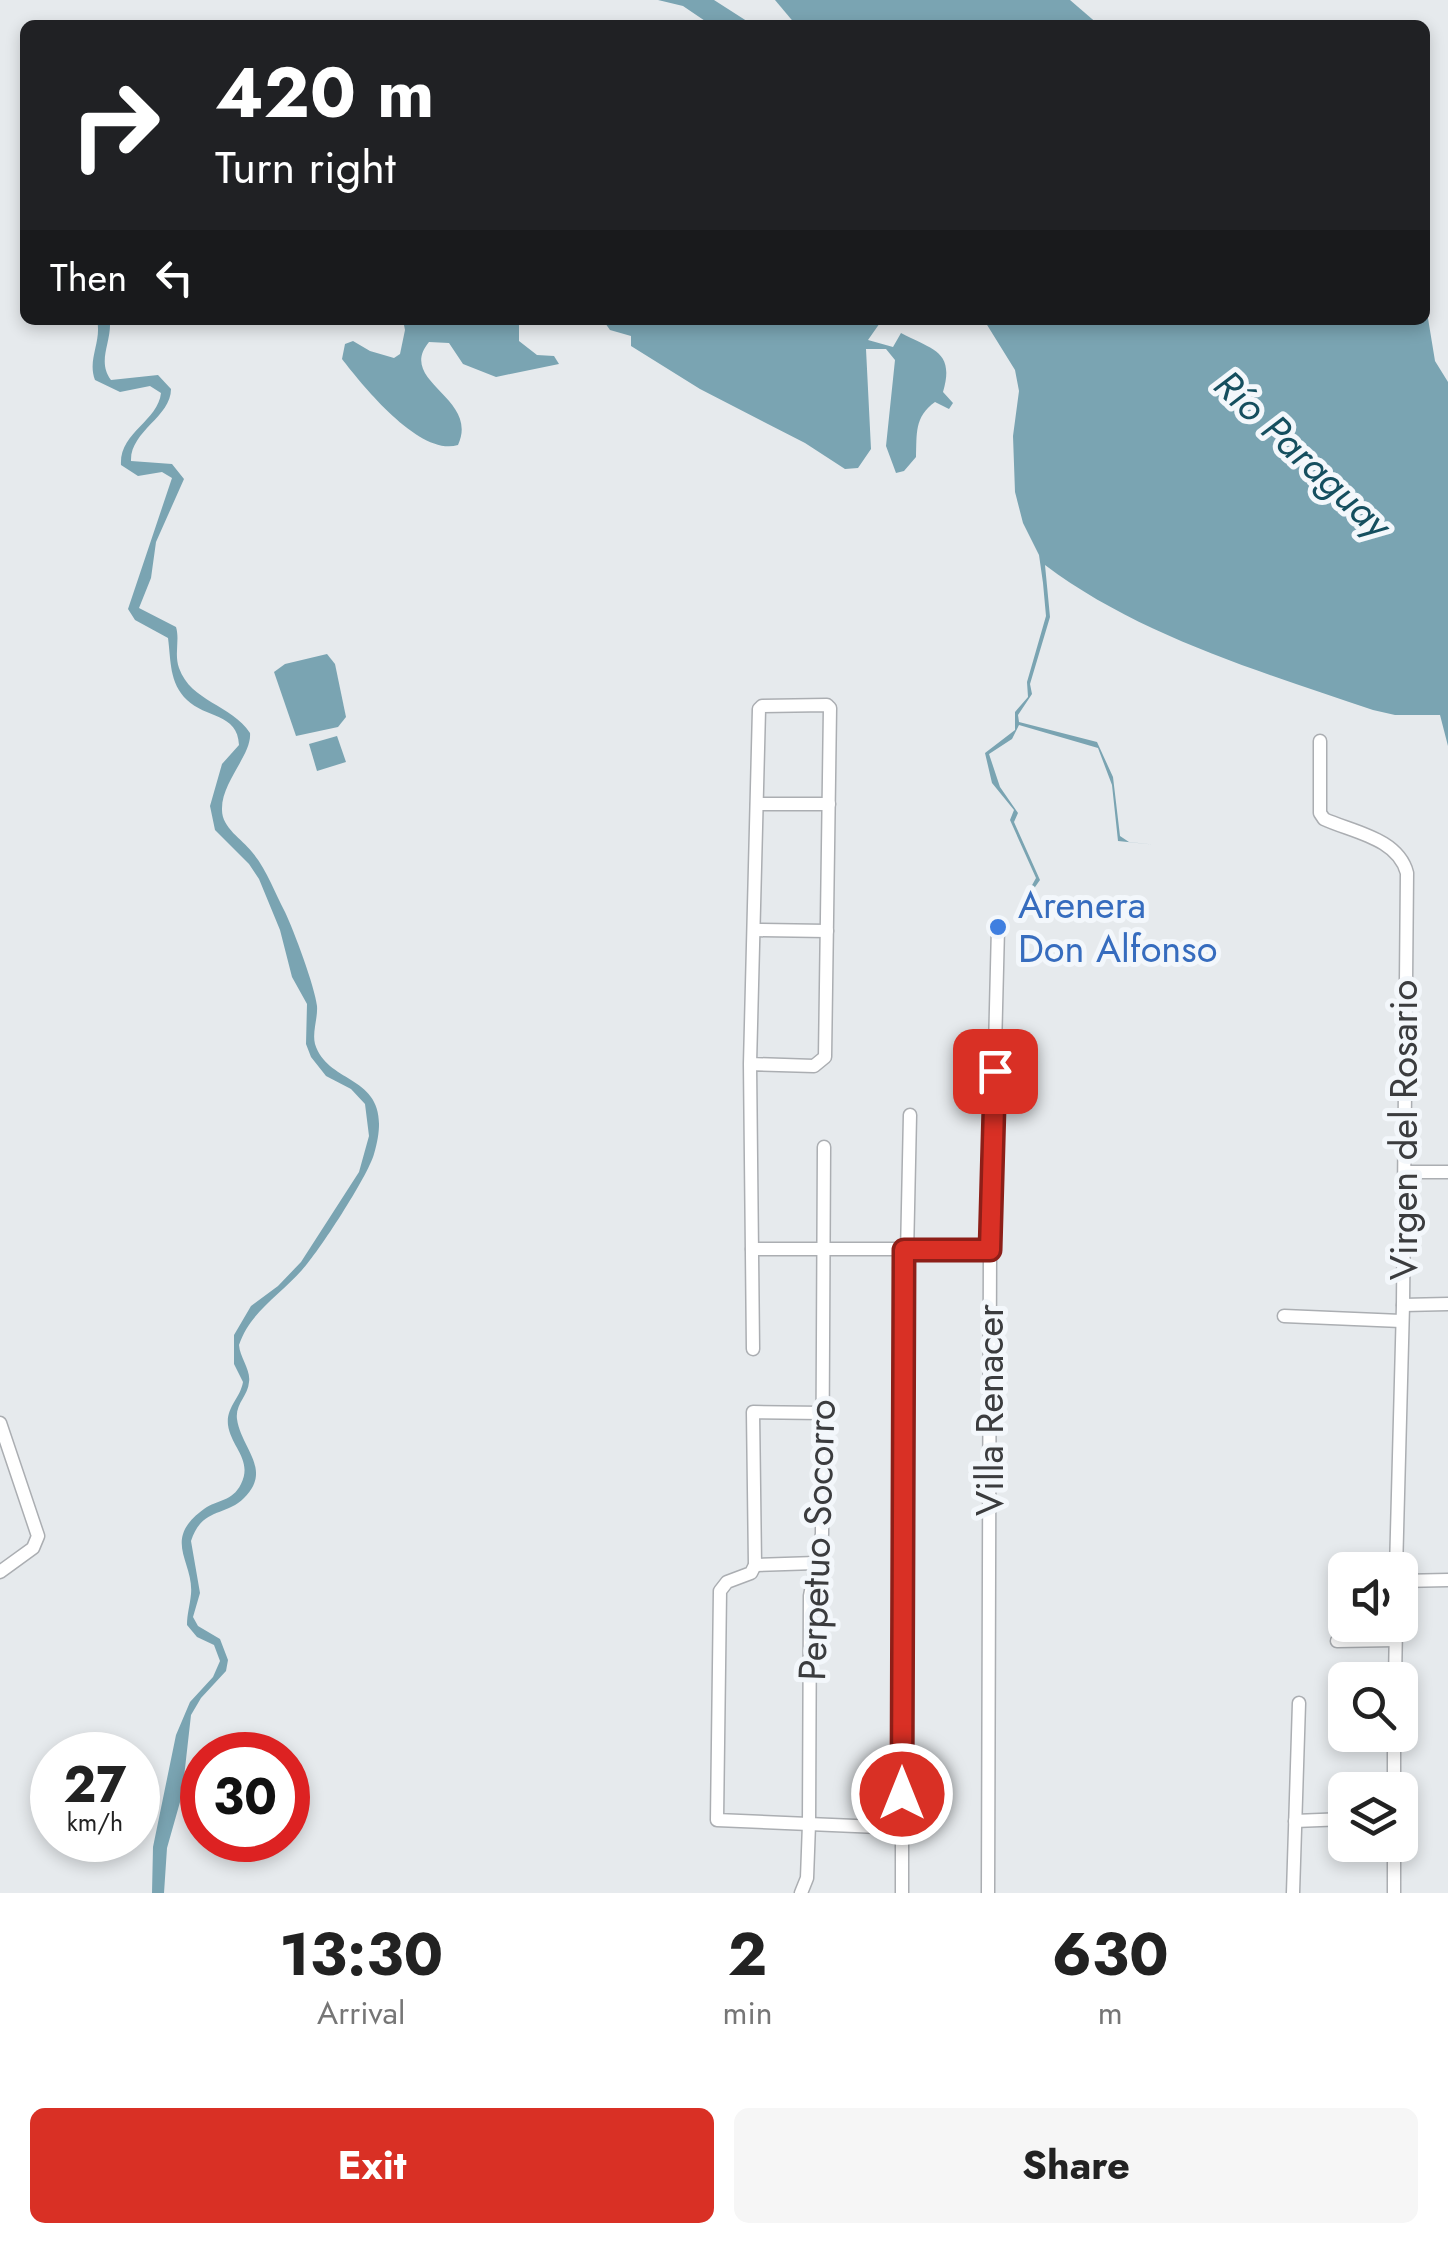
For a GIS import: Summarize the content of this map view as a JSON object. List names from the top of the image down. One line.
{"streets":{"street":["Virgen del Rosario","Villa Renacer","Perpetuo Socorro"]},"water":["Río Paraguay"],"places":["Arenera Don Alfonso"],"page":{"turn":["420 m","Turn right"],"then":"Then","speed":"27 km/h","limit":"30","eta":["13:30","Arrival","2","min","630","m"],"buttons":["Exit","Share"]}}
